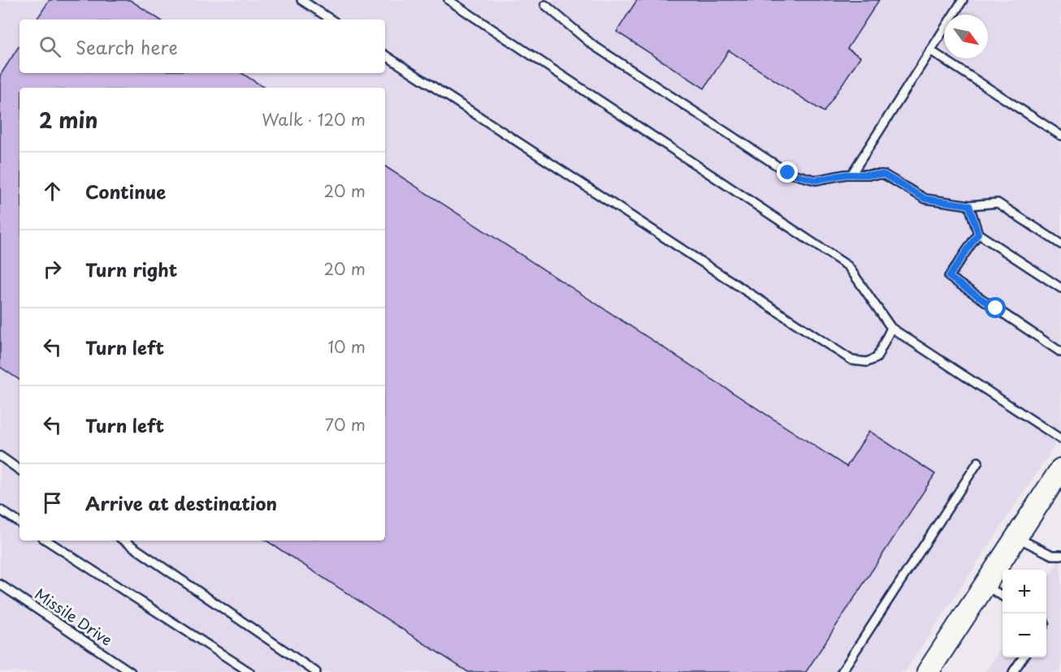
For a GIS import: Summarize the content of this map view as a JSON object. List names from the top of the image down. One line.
{"streets":{"lane":["Missile Drive"]},"north":"bottom right","page":{"search":"Search here","heading":["2 min","Walk · 120 m"],"list":[["Continue","20 m"],["Turn right","20 m"],["Turn left","10 m"],["Turn left","70 m"],"Arrive at destination"],"map_buttons":["+","−"]}}
